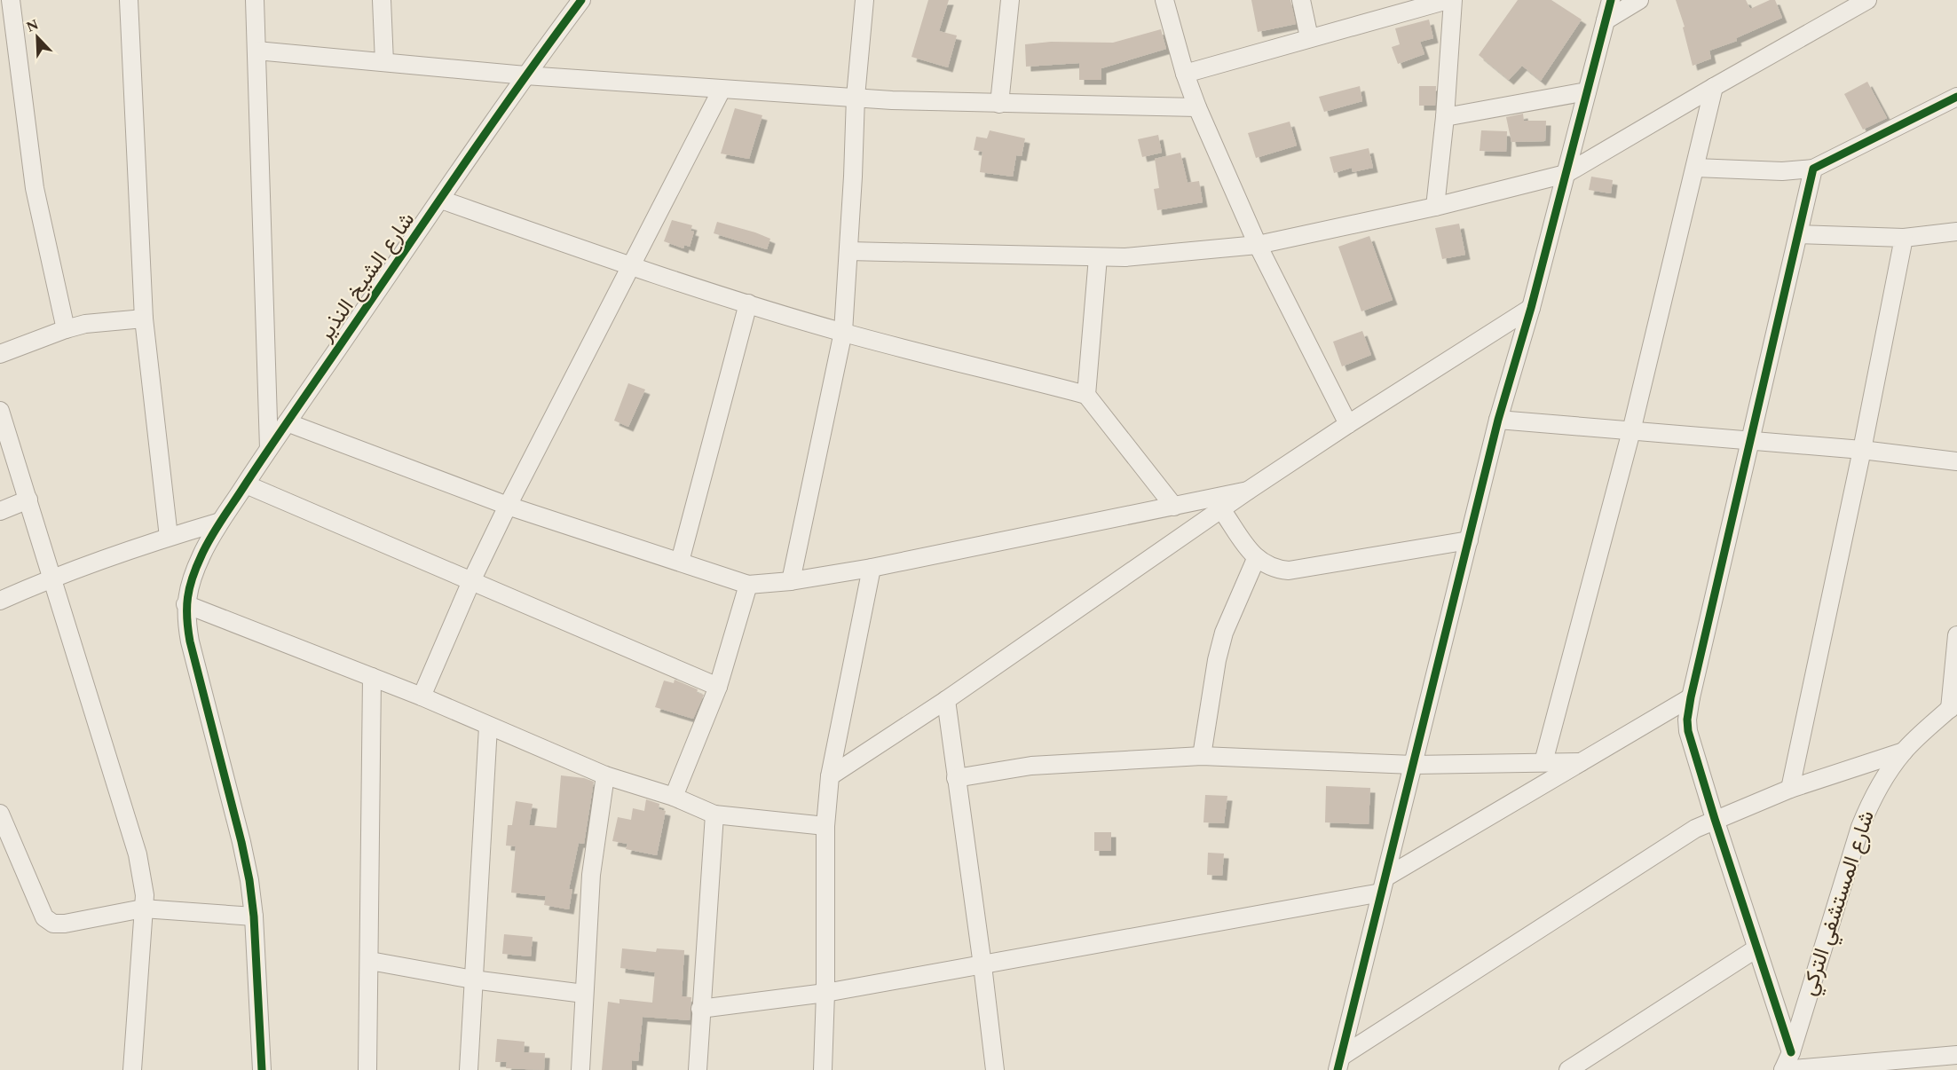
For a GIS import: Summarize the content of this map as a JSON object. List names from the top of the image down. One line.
{"streets":{"street":["شارع الشيخ النذير","شارع المستشفي التركي"]},"north":"top left"}
